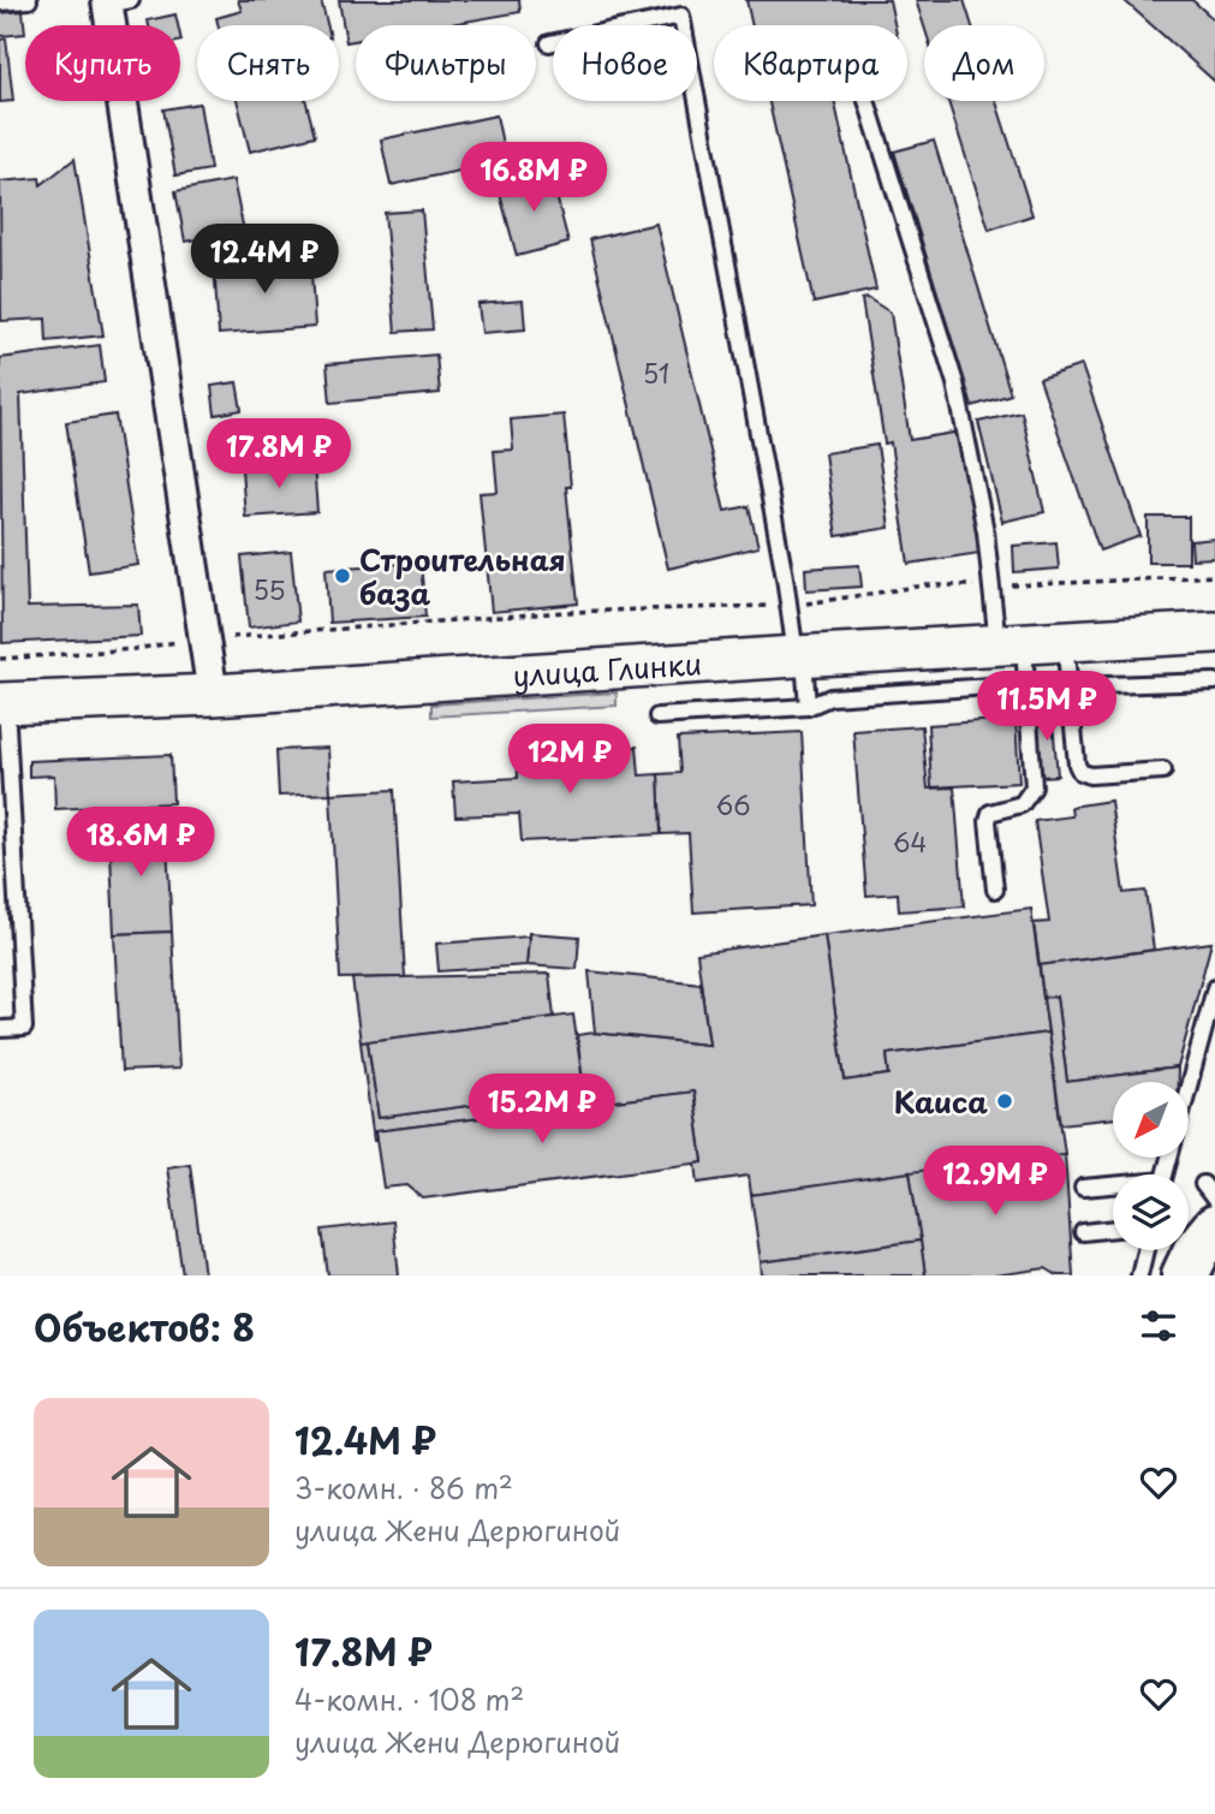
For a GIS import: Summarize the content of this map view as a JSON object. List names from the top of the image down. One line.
{"streets":{"main road":["улица Глинки"]},"places":["Строительная база","Каиса"],"house_numbers":["51","55","66","64"],"north":"bottom left","page":{"chip":["Купить","Снять","Фильтры","Новое","Квартира","Дом"],"price":["16.8M ₽","12.4M ₽","17.8M ₽","11.5M ₽","12M ₽","18.6M ₽","15.2M ₽","12.9M ₽"],"heading":"Объектов: 8","list":[{"name":"12.4M ₽","note":"3-комн. · 86 m² · улица Жени Дерюгиной"},{"name":"17.8M ₽","note":"4-комн. · 108 m² · улица Жени Дерюгиной"}]}}
